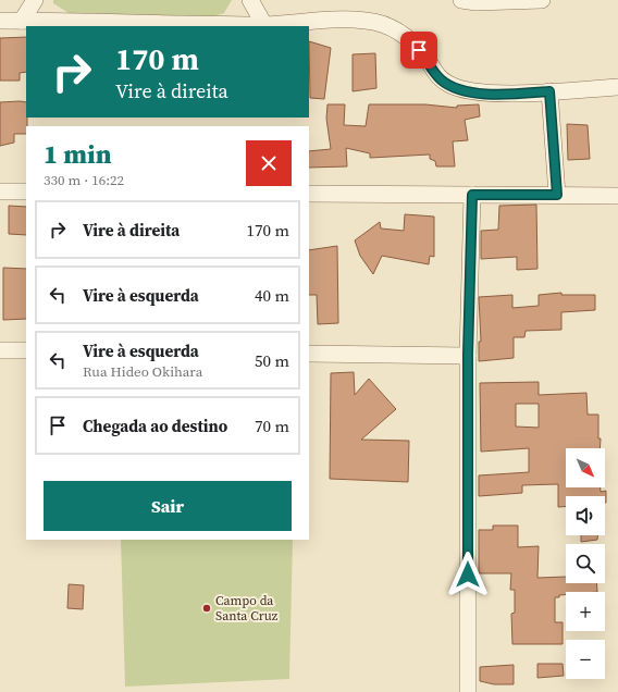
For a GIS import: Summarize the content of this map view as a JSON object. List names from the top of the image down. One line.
{"places":["Campo da Santa Cruz"],"north":"bottom right","page":{"turn":["170 m","Vire à direita"],"heading":["1 min","330 m · 16:22"],"list":[{"name":"Vire à direita","value":"170 m"},{"name":"Vire à esquerda","value":"40 m"},{"name":"Vire à esquerda","note":"Rua Hideo Okihara","value":"50 m"},{"name":"Chegada ao destino","value":"70 m"}],"map_buttons":["+","−"],"buttons":"Sair"}}
